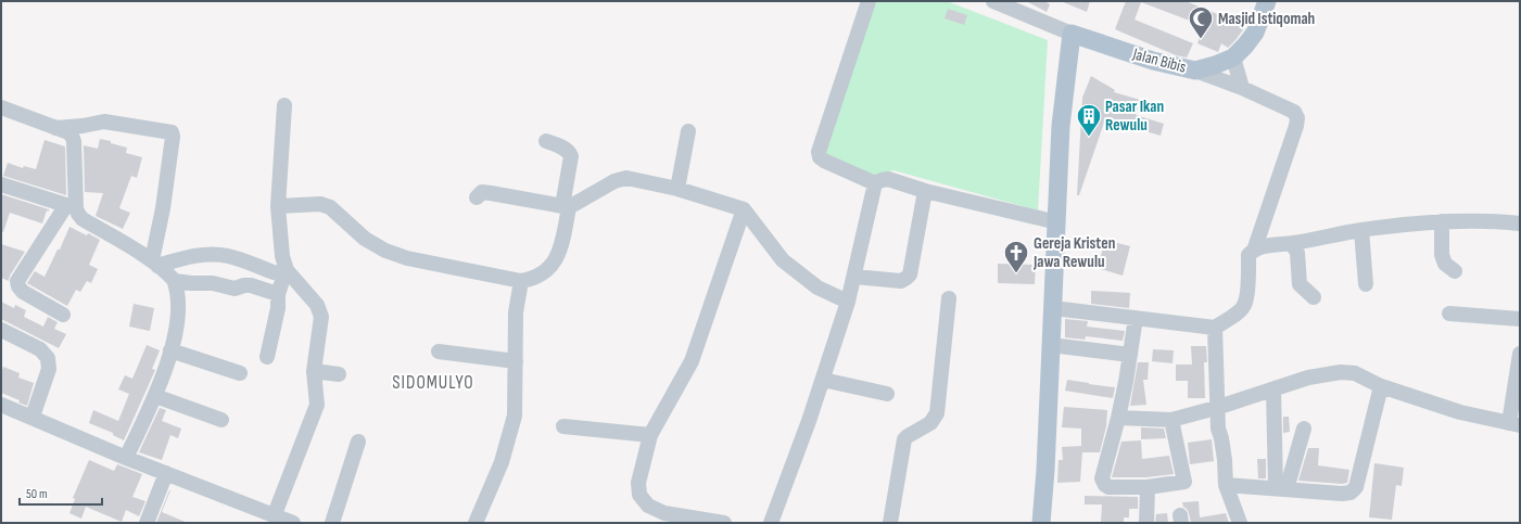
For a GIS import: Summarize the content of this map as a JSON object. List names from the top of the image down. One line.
{"streets":{"main road":["Jalan Bibis"]},"districts":["SIDOMULYO"],"places":{"mosque":["Masjid Istiqomah"],"building":["Pasar Ikan Rewulu"],"church":["Gereja Kristen Jawa Rewulu"]},"scale_bar":"50 m"}
